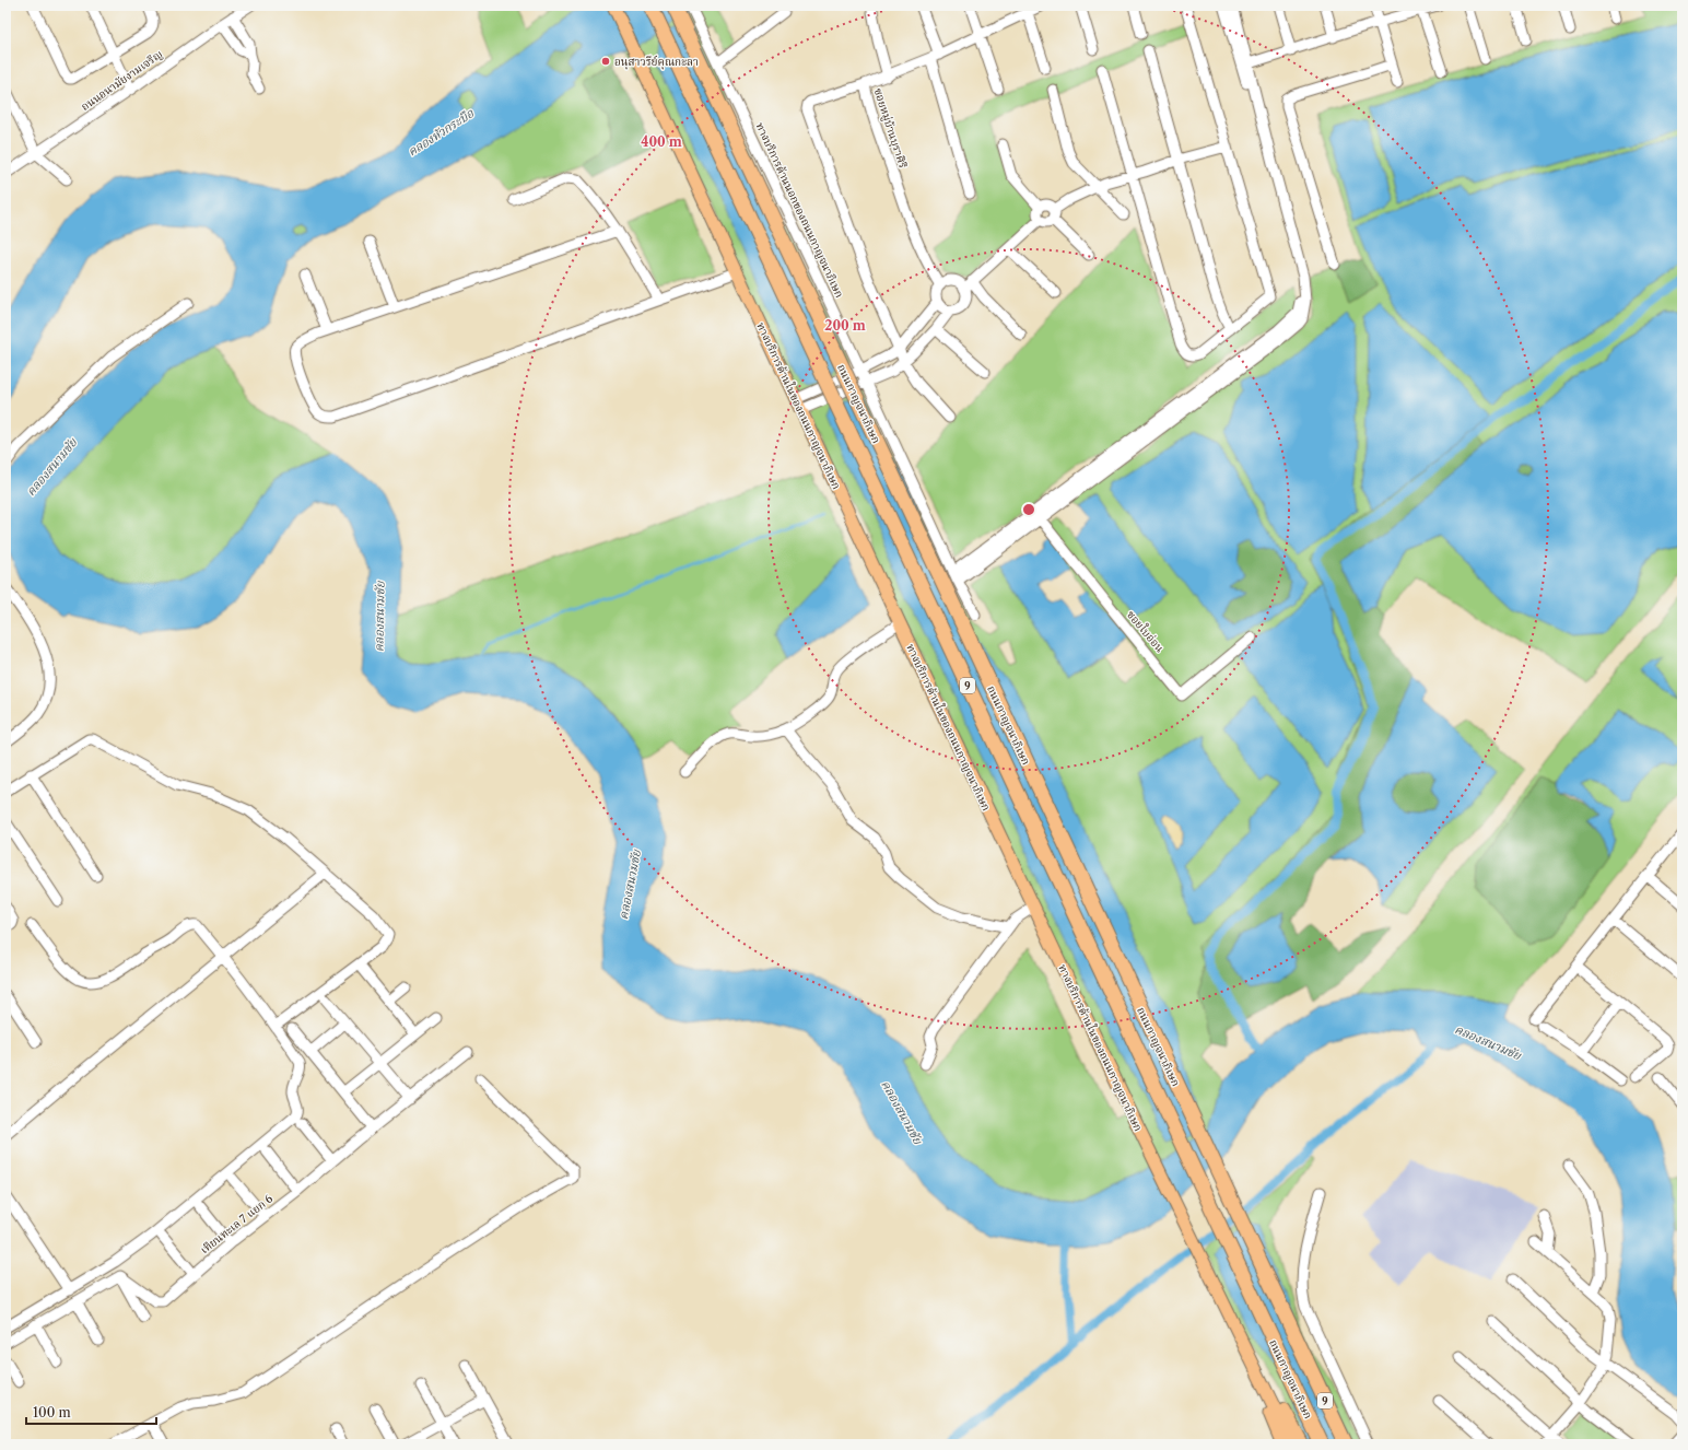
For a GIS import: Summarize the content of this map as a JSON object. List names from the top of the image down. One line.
{"streets":{"highway":["ถนนกาญจนาภิเษก","9"],"main road":["ทางบริการด้านในของถนนกาญจนาภิเษก"],"street":["ถนนอนามัยงามเจริญ","ซอยหมู่บ้านบุราศิริ","ทางบริการด้านนอกของถนนกาญจนาภิเษก","ซอยใบอ่อน","เทียนทะเล 7 แยก 6"]},"water":["คลองหัวกระบือ","คลองสนามชัย"],"places":["อนุสาวรีย์คุณกะลา"],"scale_bar":"100 m","rings":["400 m","200 m"]}
